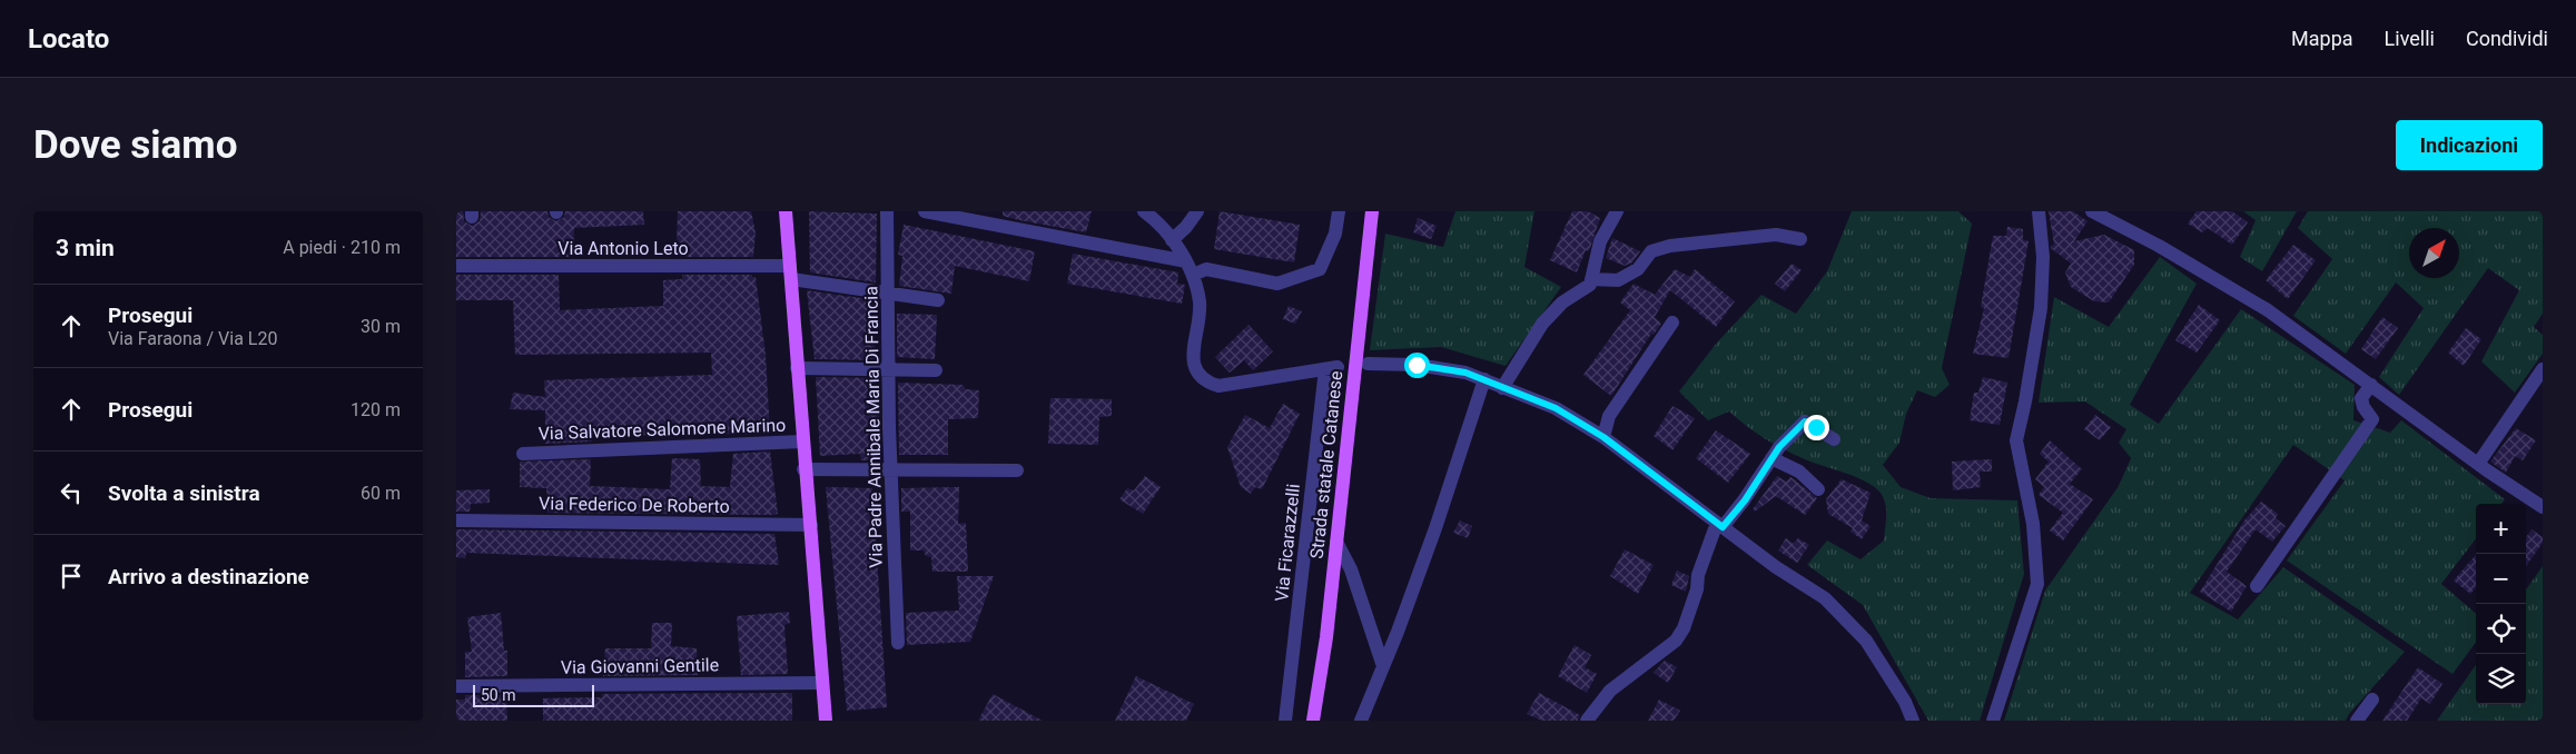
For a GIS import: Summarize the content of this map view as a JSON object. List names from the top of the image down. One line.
{"streets":{"main road":["Strada statale Catanese"],"street":["Via Antonio Leto","Via Padre Annibale Maria Di Francia","Via Salvatore Salomone Marino","Via Federico De Roberto","Via Ficarazzelli","Via Giovanni Gentile"]},"crossings":[["Via Antonio Leto","Via Padre Annibale Maria Di Francia"]],"scale_bar":"50 m","north":"top right","page":{"header":"Locato","nav":["Mappa","Livelli","Condividi"],"buttons":"Indicazioni","title":"Dove siamo","heading":["3 min","A piedi · 210 m"],"list":[["Prosegui","Via Faraona / Via L20","30 m"],["Prosegui","120 m"],["Svolta a sinistra","60 m"],"Arrivo a destinazione"],"map_buttons":["+","−"],"scale":"50 m"}}
